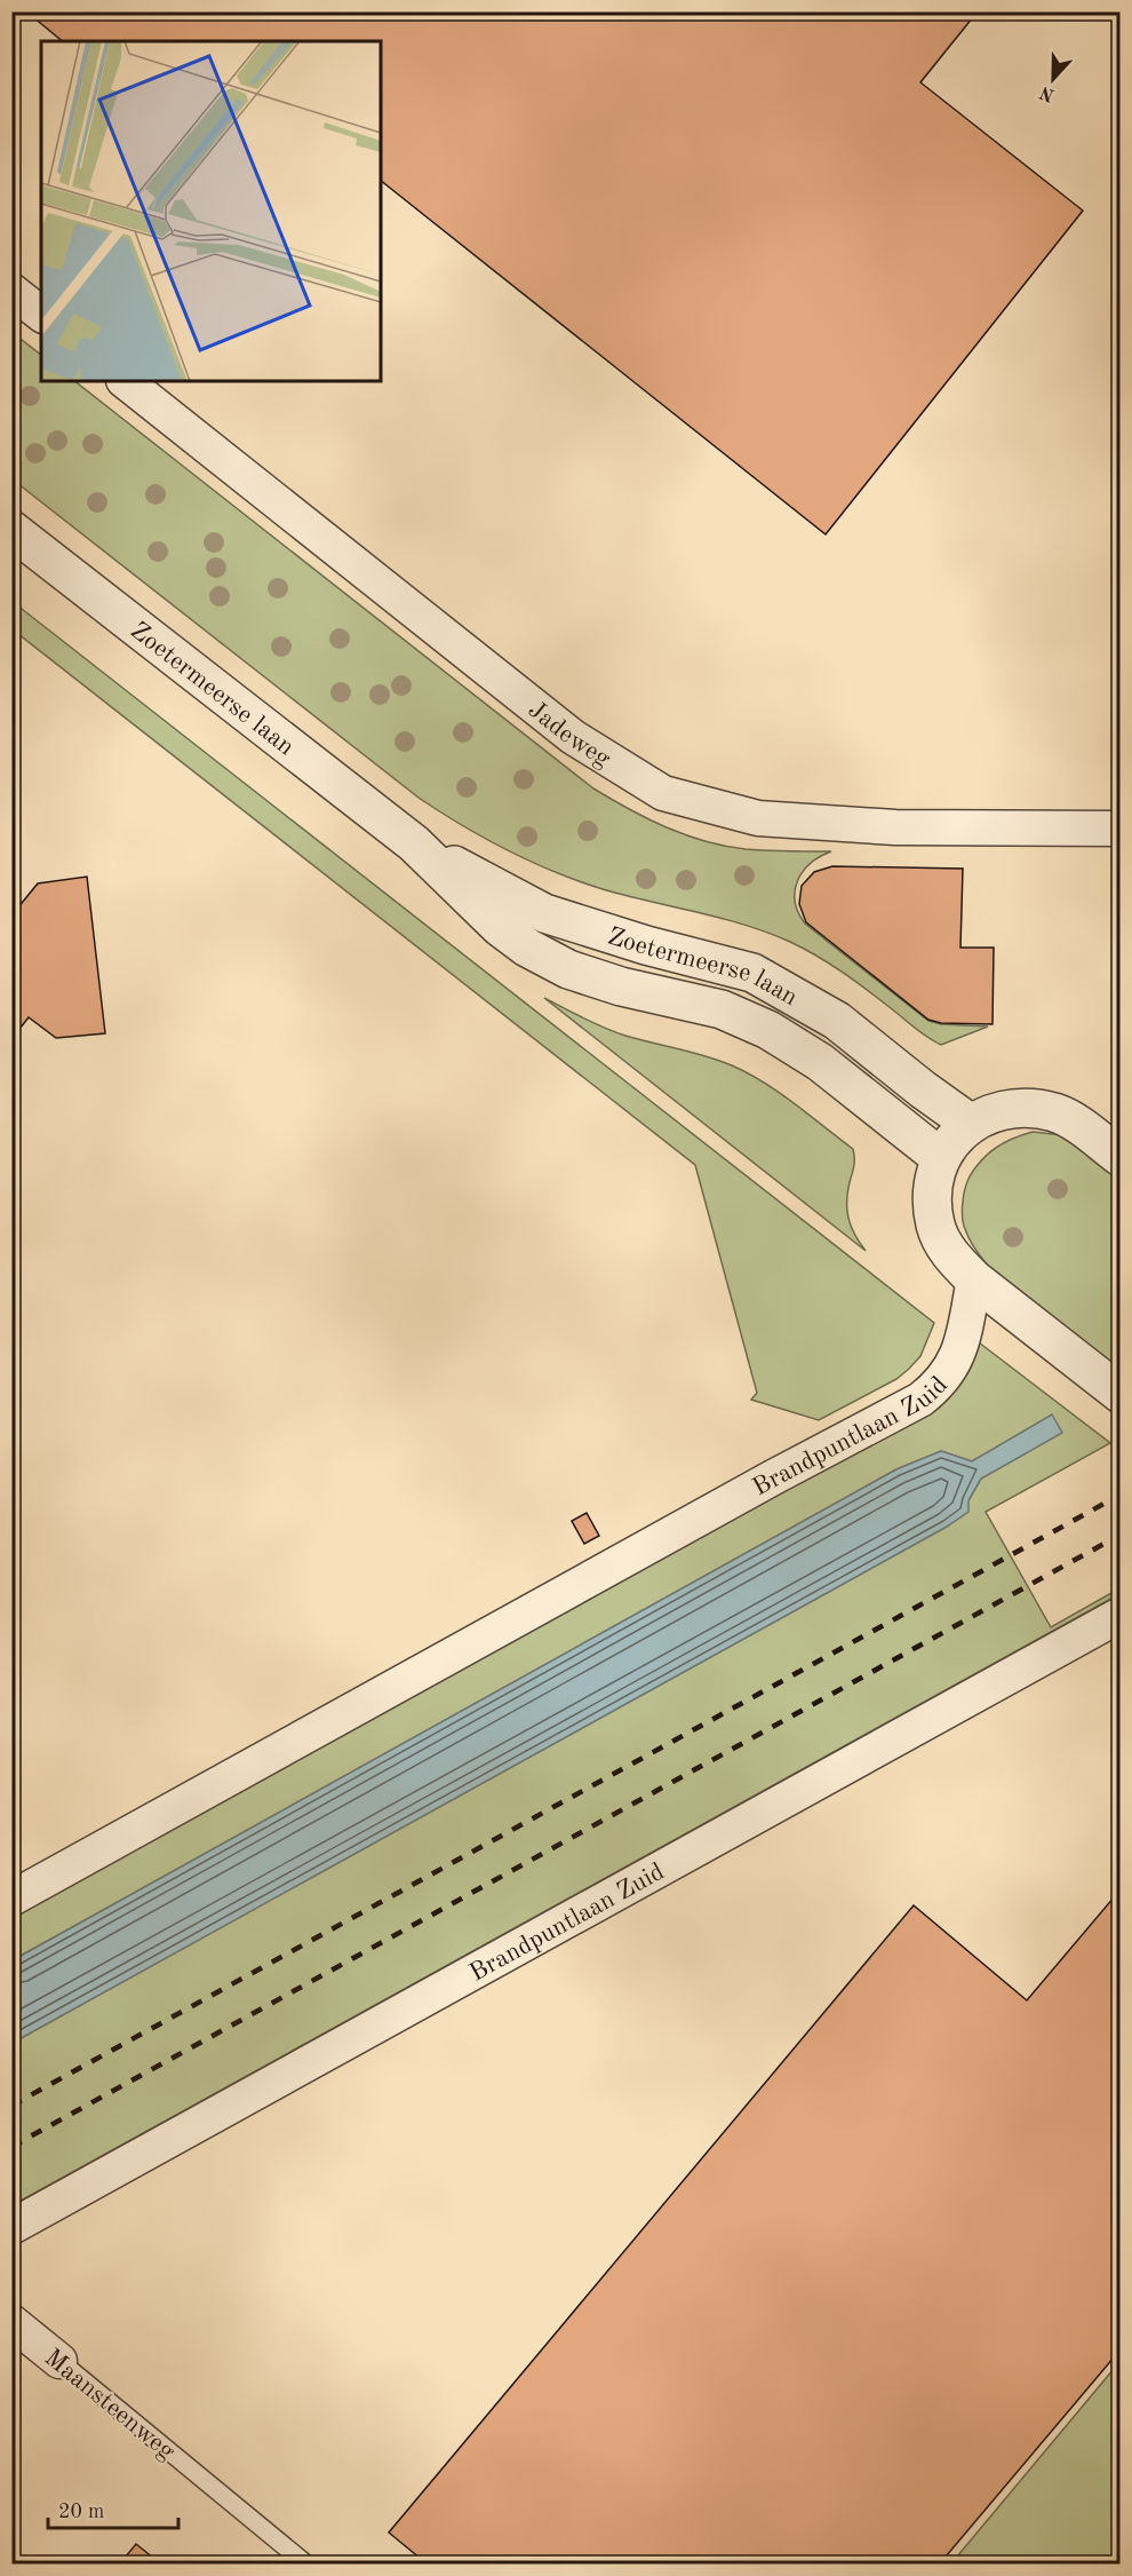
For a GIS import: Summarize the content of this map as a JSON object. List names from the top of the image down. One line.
{"streets":{"street":["Zoetermeerse laan","Jadeweg","Brandpuntlaan Zuid","Maansteenweg"]},"scale_bar":"20 m","north":"bottom"}
